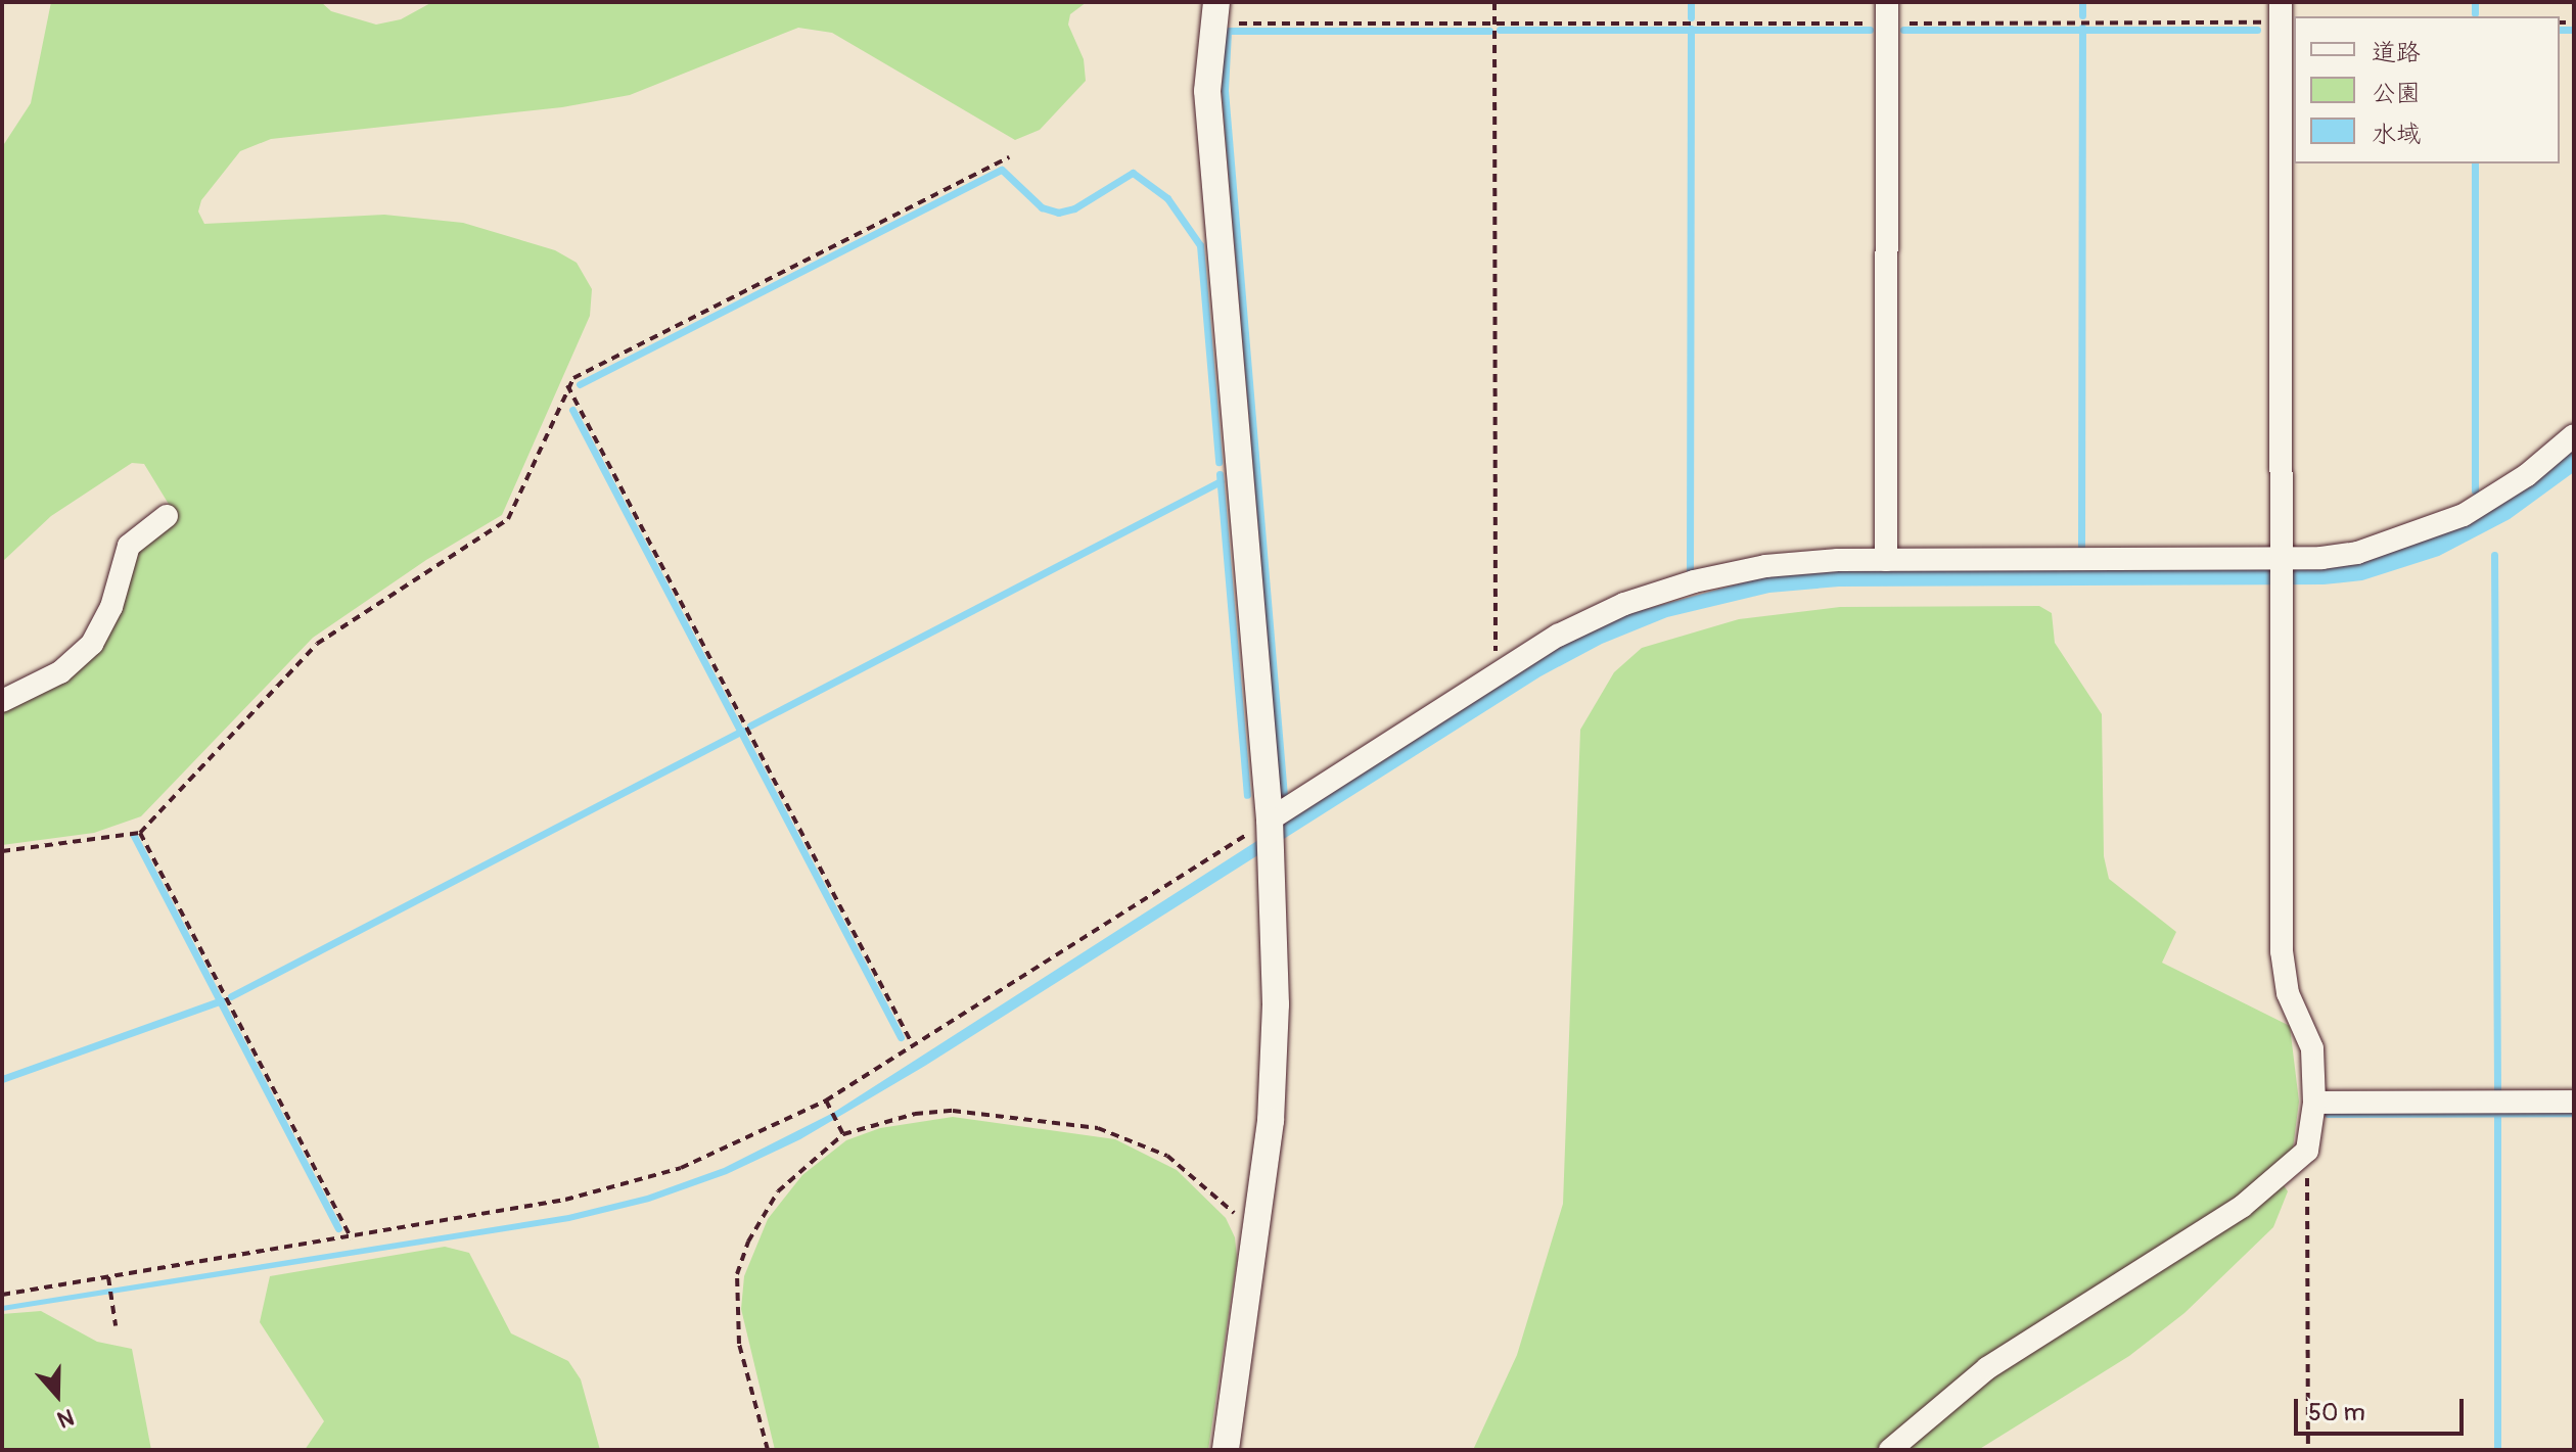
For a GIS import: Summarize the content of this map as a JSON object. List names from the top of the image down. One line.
{"legend":["道路","公園","水域"],"scale_bar":"50 m","north":"bottom"}
